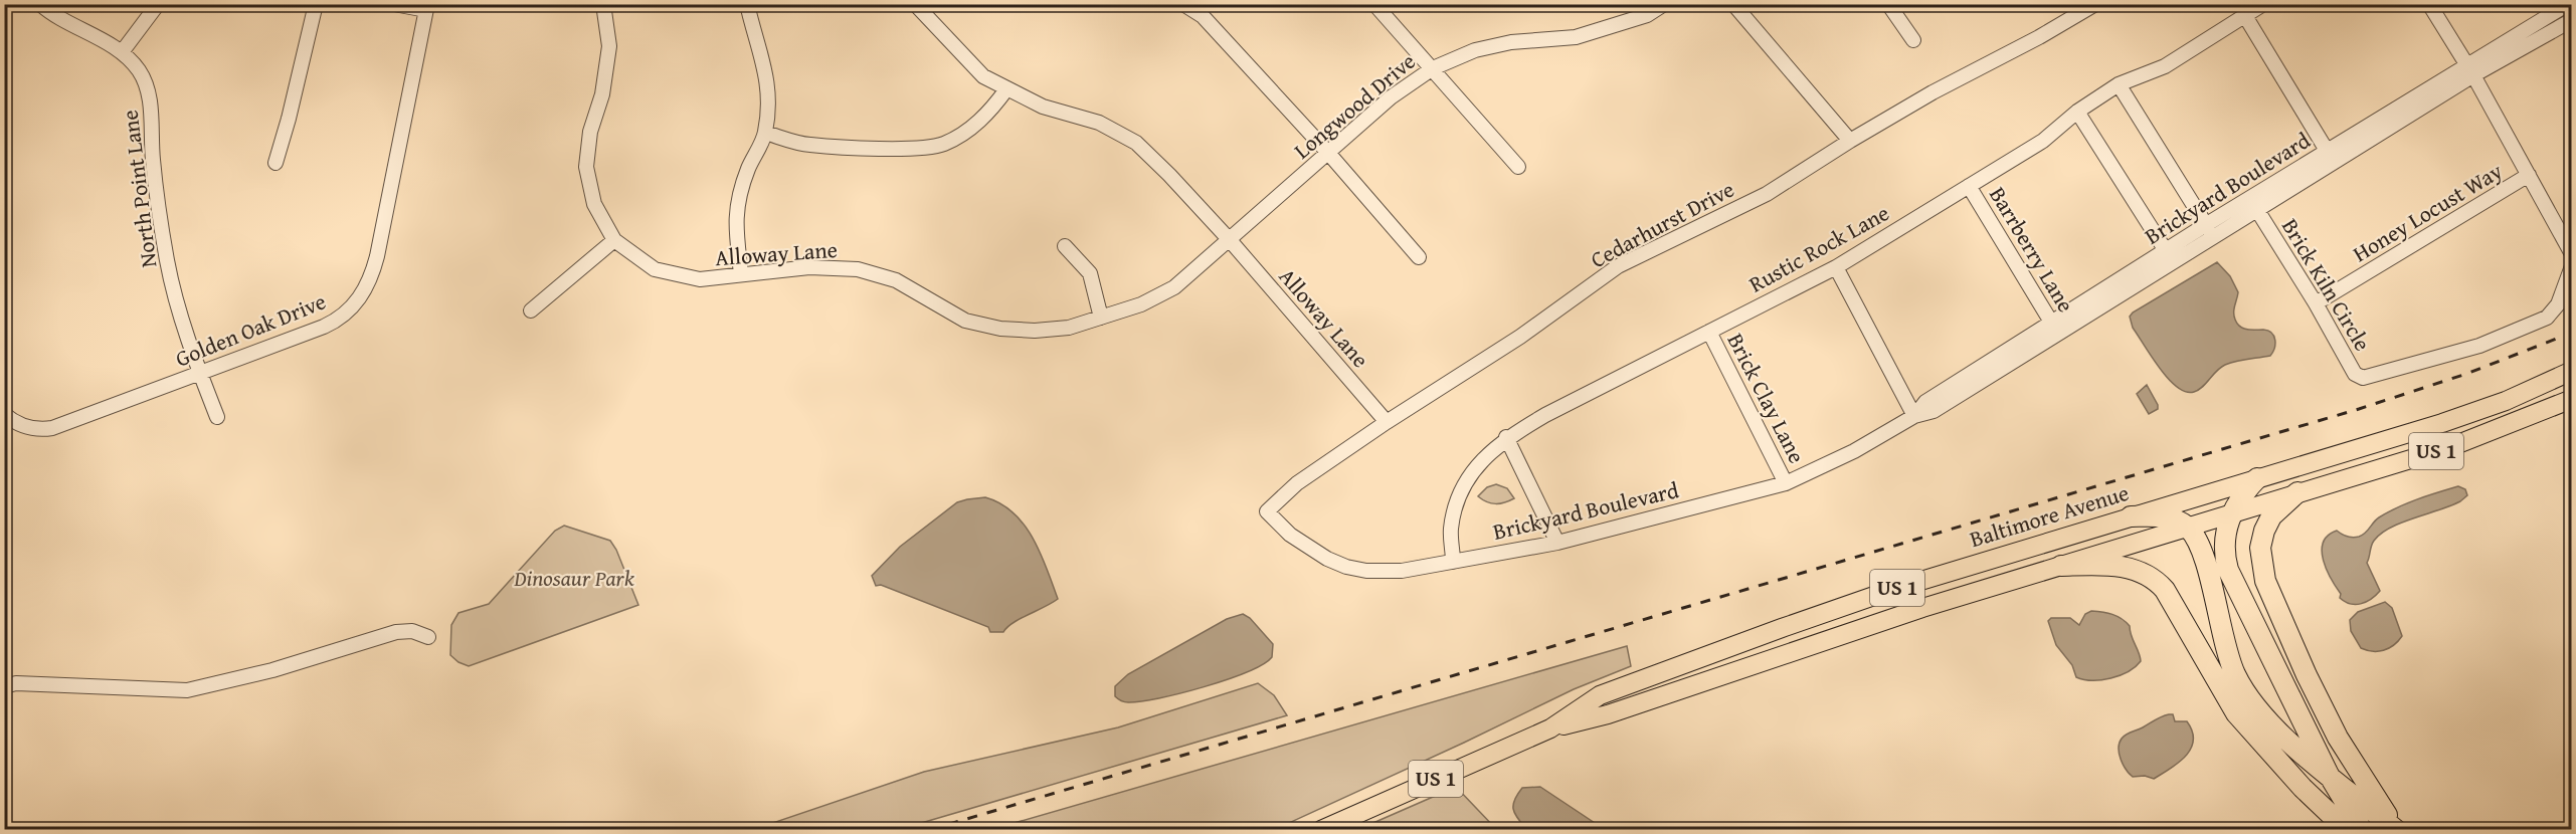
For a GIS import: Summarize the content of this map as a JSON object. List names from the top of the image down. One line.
{"streets":{"main road":["US 1","Baltimore Avenue"],"street":["Longwood Drive","Brickyard Boulevard","North Point Lane","Honey Locust Way","Cedarhurst Drive","Rustic Rock Lane","Barrberry Lane","Alloway Lane","Brick Kiln Circle","Golden Oak Drive","Brick Clay Lane"]},"crossings":[["Longwood Drive","Alloway Lane"],["Brickyard Boulevard","Cedarhurst Drive"],["Brickyard Boulevard","Rustic Rock Lane"],["Brickyard Boulevard","Barrberry Lane"],["Brickyard Boulevard","Brick Kiln Circle"],["Brickyard Boulevard","Brick Clay Lane"],["North Point Lane","Golden Oak Drive"],["Honey Locust Way","Brick Kiln Circle"],["Cedarhurst Drive","Alloway Lane"],["Rustic Rock Lane","Barrberry Lane"],["Rustic Rock Lane","Brick Clay Lane"]],"parks":["Dinosaur Park"]}
